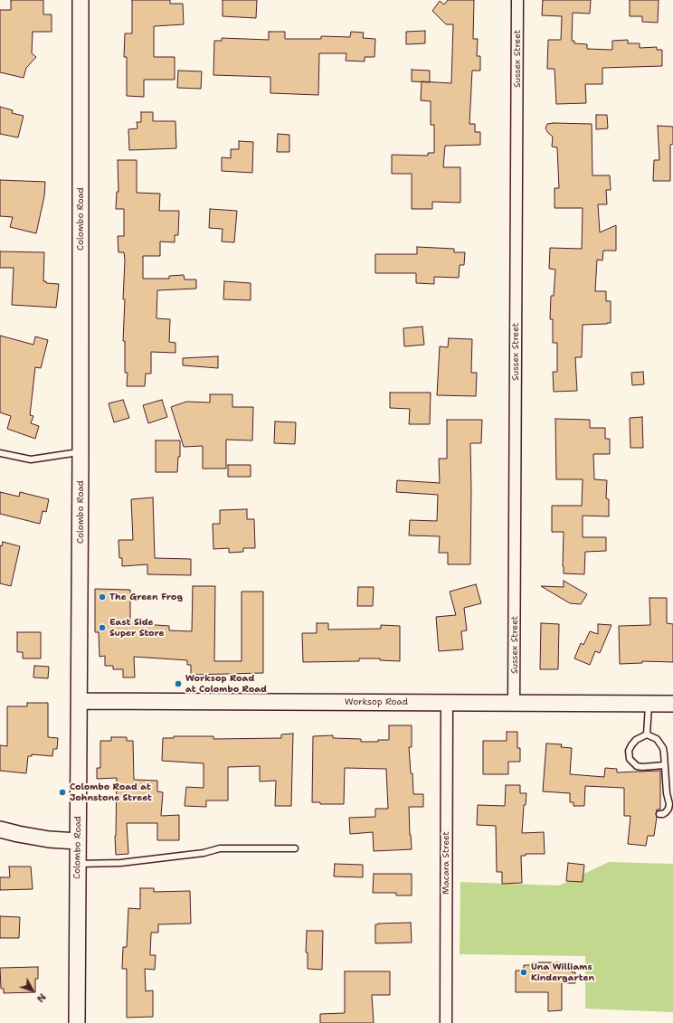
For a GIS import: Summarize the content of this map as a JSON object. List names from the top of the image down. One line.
{"streets":{"street":["Sussex Street","Colombo Road","Worksop Road","Macara Street"]},"crossings":[["Sussex Street","Worksop Road"],["Colombo Road","Worksop Road"],["Worksop Road","Macara Street"]],"places":["The Green Frog","East Side Super Store","Worksop Road at Colombo Road","Colombo Road at Johnstone Street","Una Williams Kindergarten"],"north":"bottom right"}
